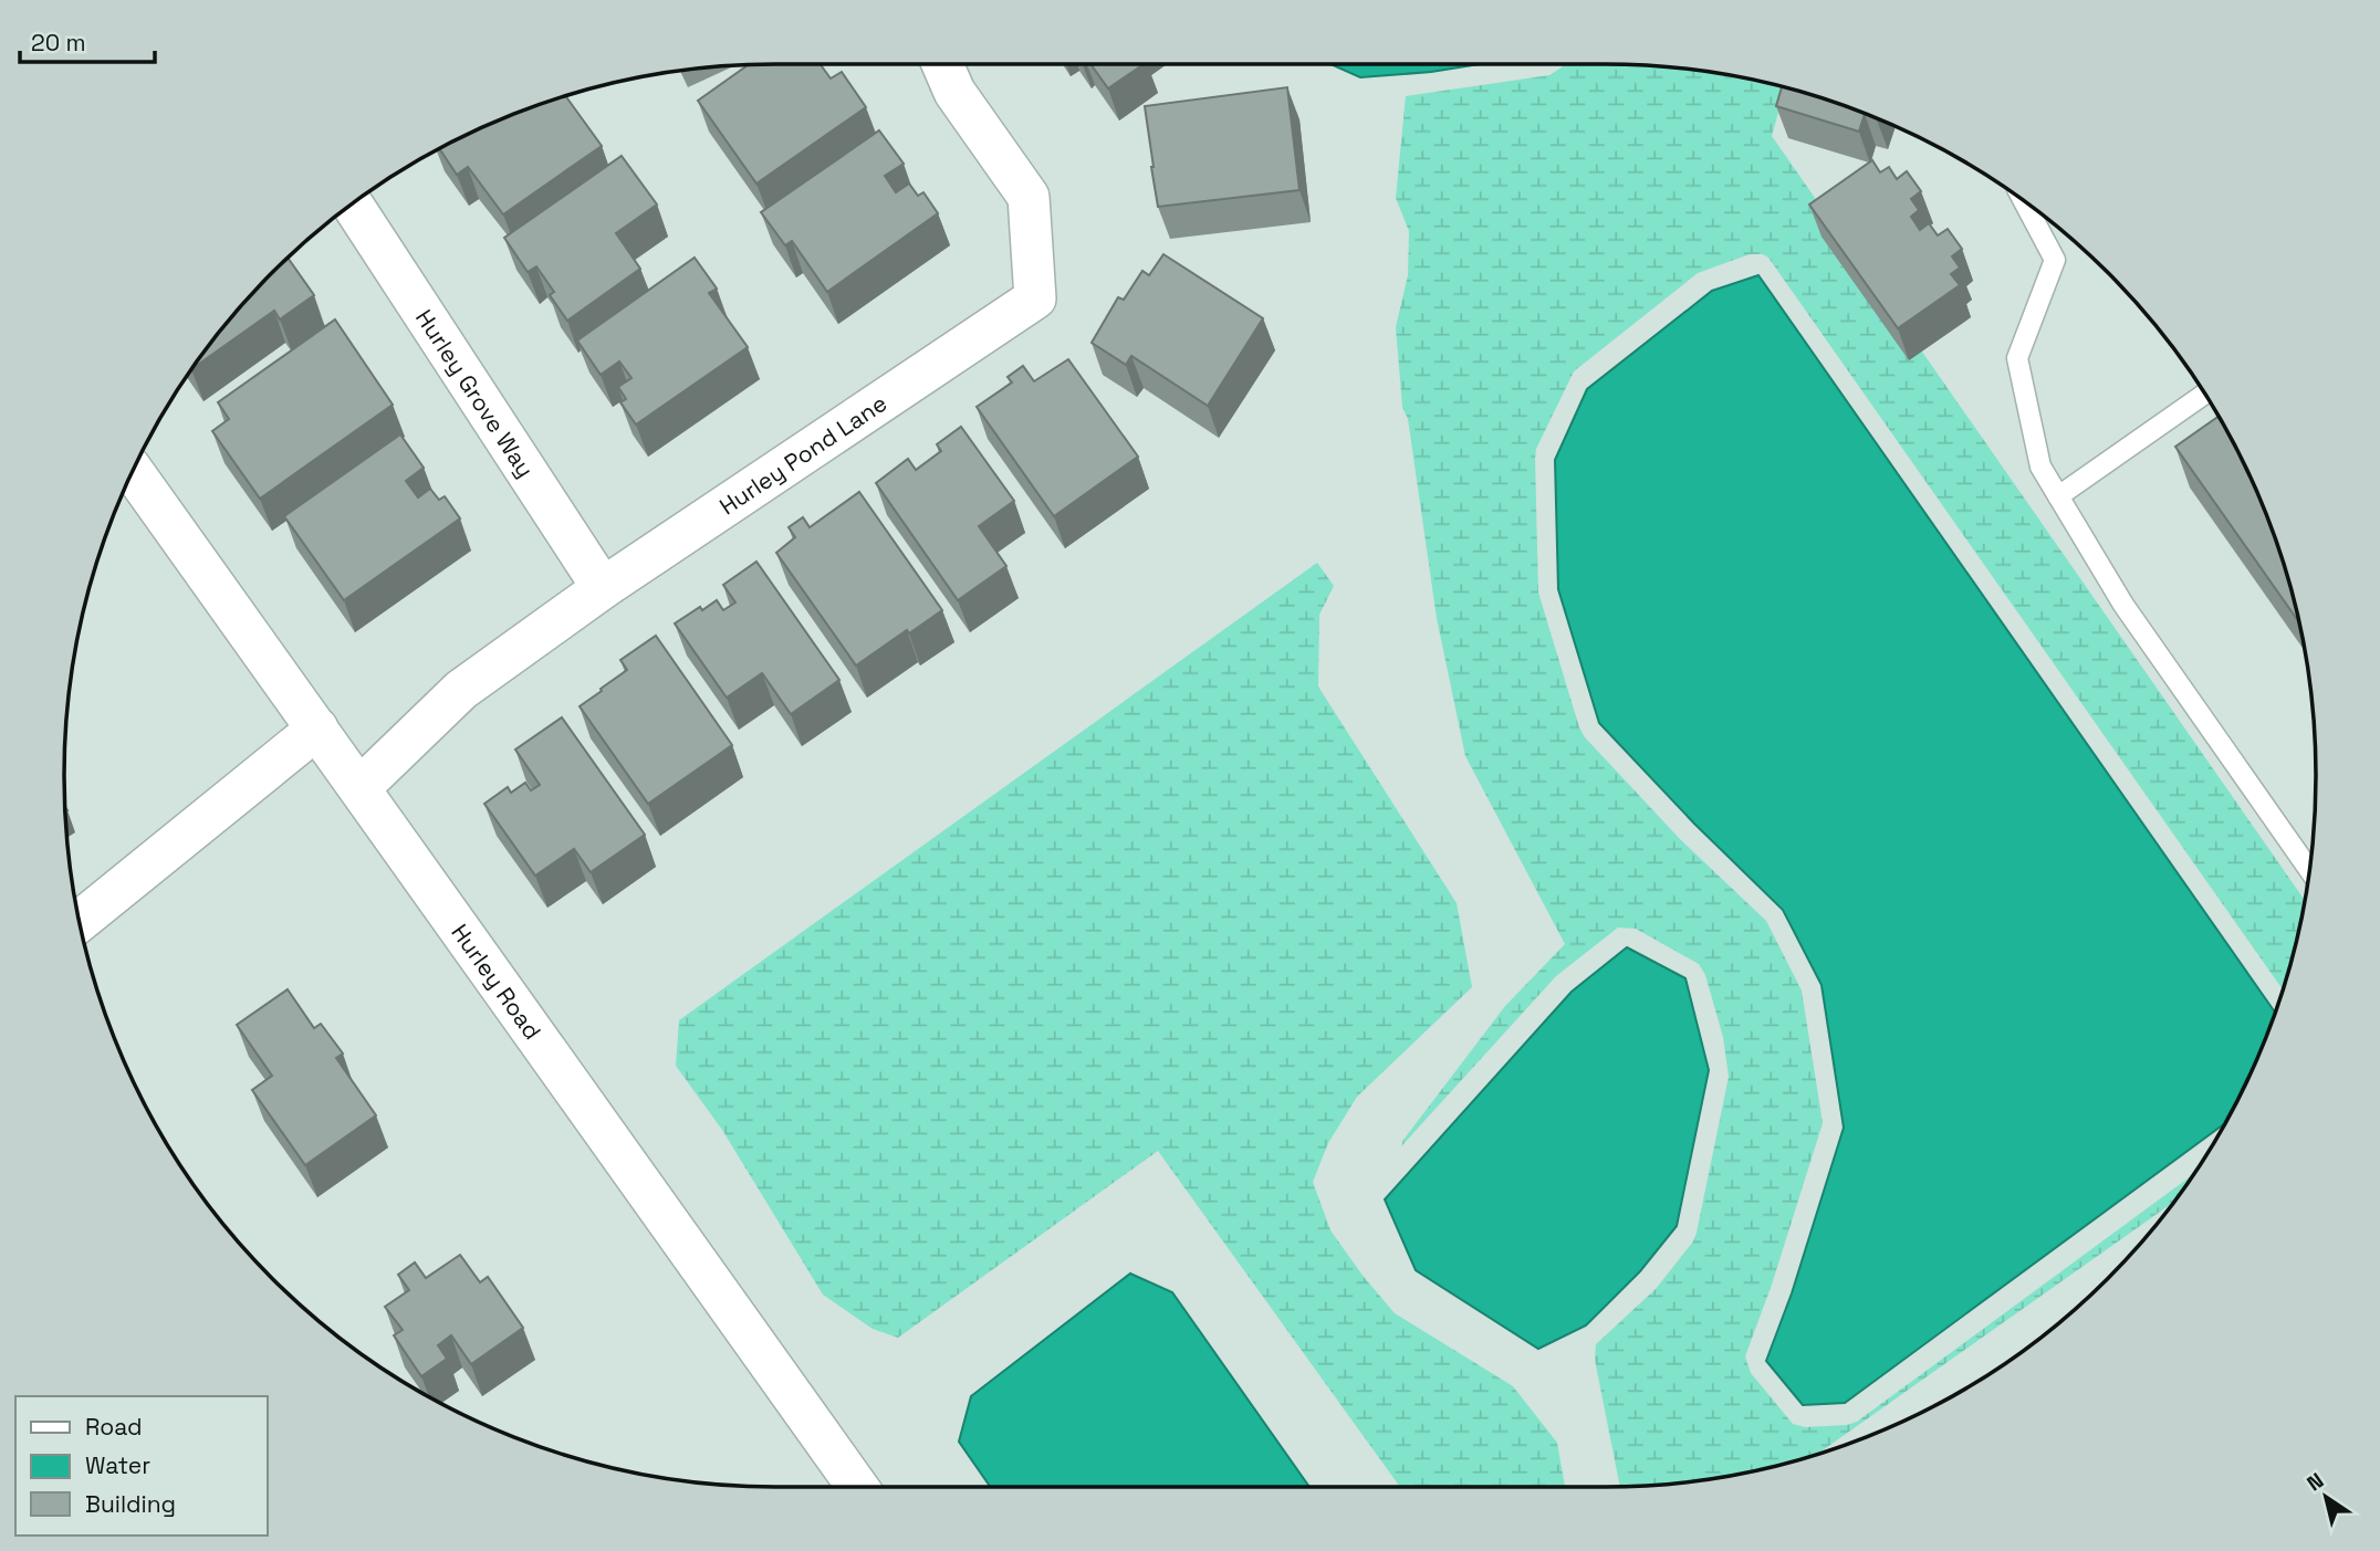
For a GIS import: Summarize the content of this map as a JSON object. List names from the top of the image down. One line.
{"streets":{"street":["Hurley Grove Way","Hurley Pond Lane","Hurley Road"]},"crossings":[["Hurley Grove Way","Hurley Pond Lane"],["Hurley Pond Lane","Hurley Road"]],"legend":["Road","Water","Building"],"scale_bar":"20 m","north":"top left"}
